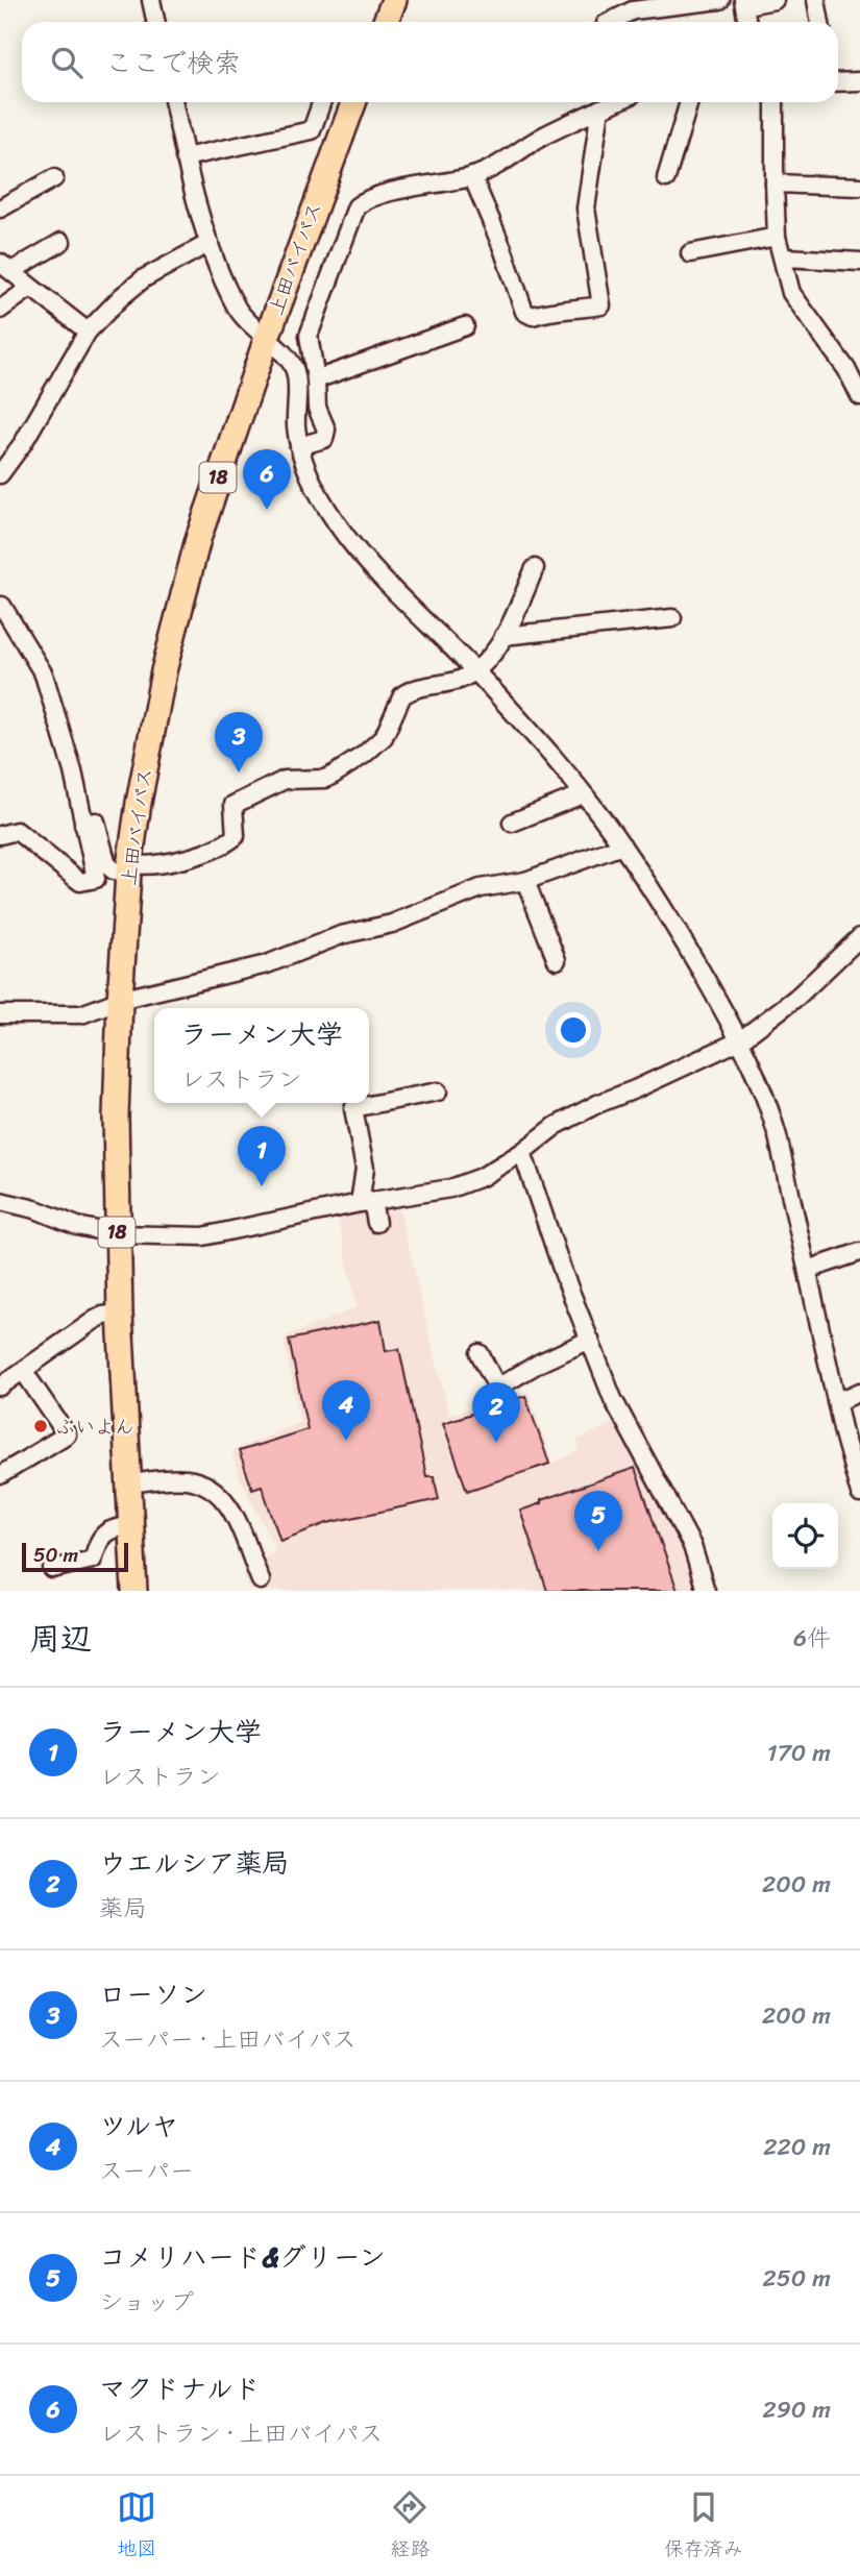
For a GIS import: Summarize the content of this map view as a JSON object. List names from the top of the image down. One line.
{"streets":{"highway":["上田バイパス","18"]},"places":["ぶいよん"],"scale_bar":"50 m","page":{"search":"ここで検索","pins":["6","3","1","4","2","5"],"popup":["ラーメン大学","レストラン"],"scale":"50 m","heading":["周辺","6件"],"list":[{"mark":"1","name":"ラーメン大学","note":"レストラン","value":"170 m"},{"mark":"2","name":"ウエルシア薬局","note":"薬局","value":"200 m"},{"mark":"3","name":"ローソン","note":"スーパー · 上田バイパス","value":"200 m"},{"mark":"4","name":"ツルヤ","note":"スーパー","value":"220 m"},{"mark":"5","name":"コメリハード&グリーン","note":"ショップ","value":"250 m"},{"mark":"6","name":"マクドナルド","note":"レストラン · 上田バイパス","value":"290 m"}],"nav":["地図","経路","保存済み"]}}
